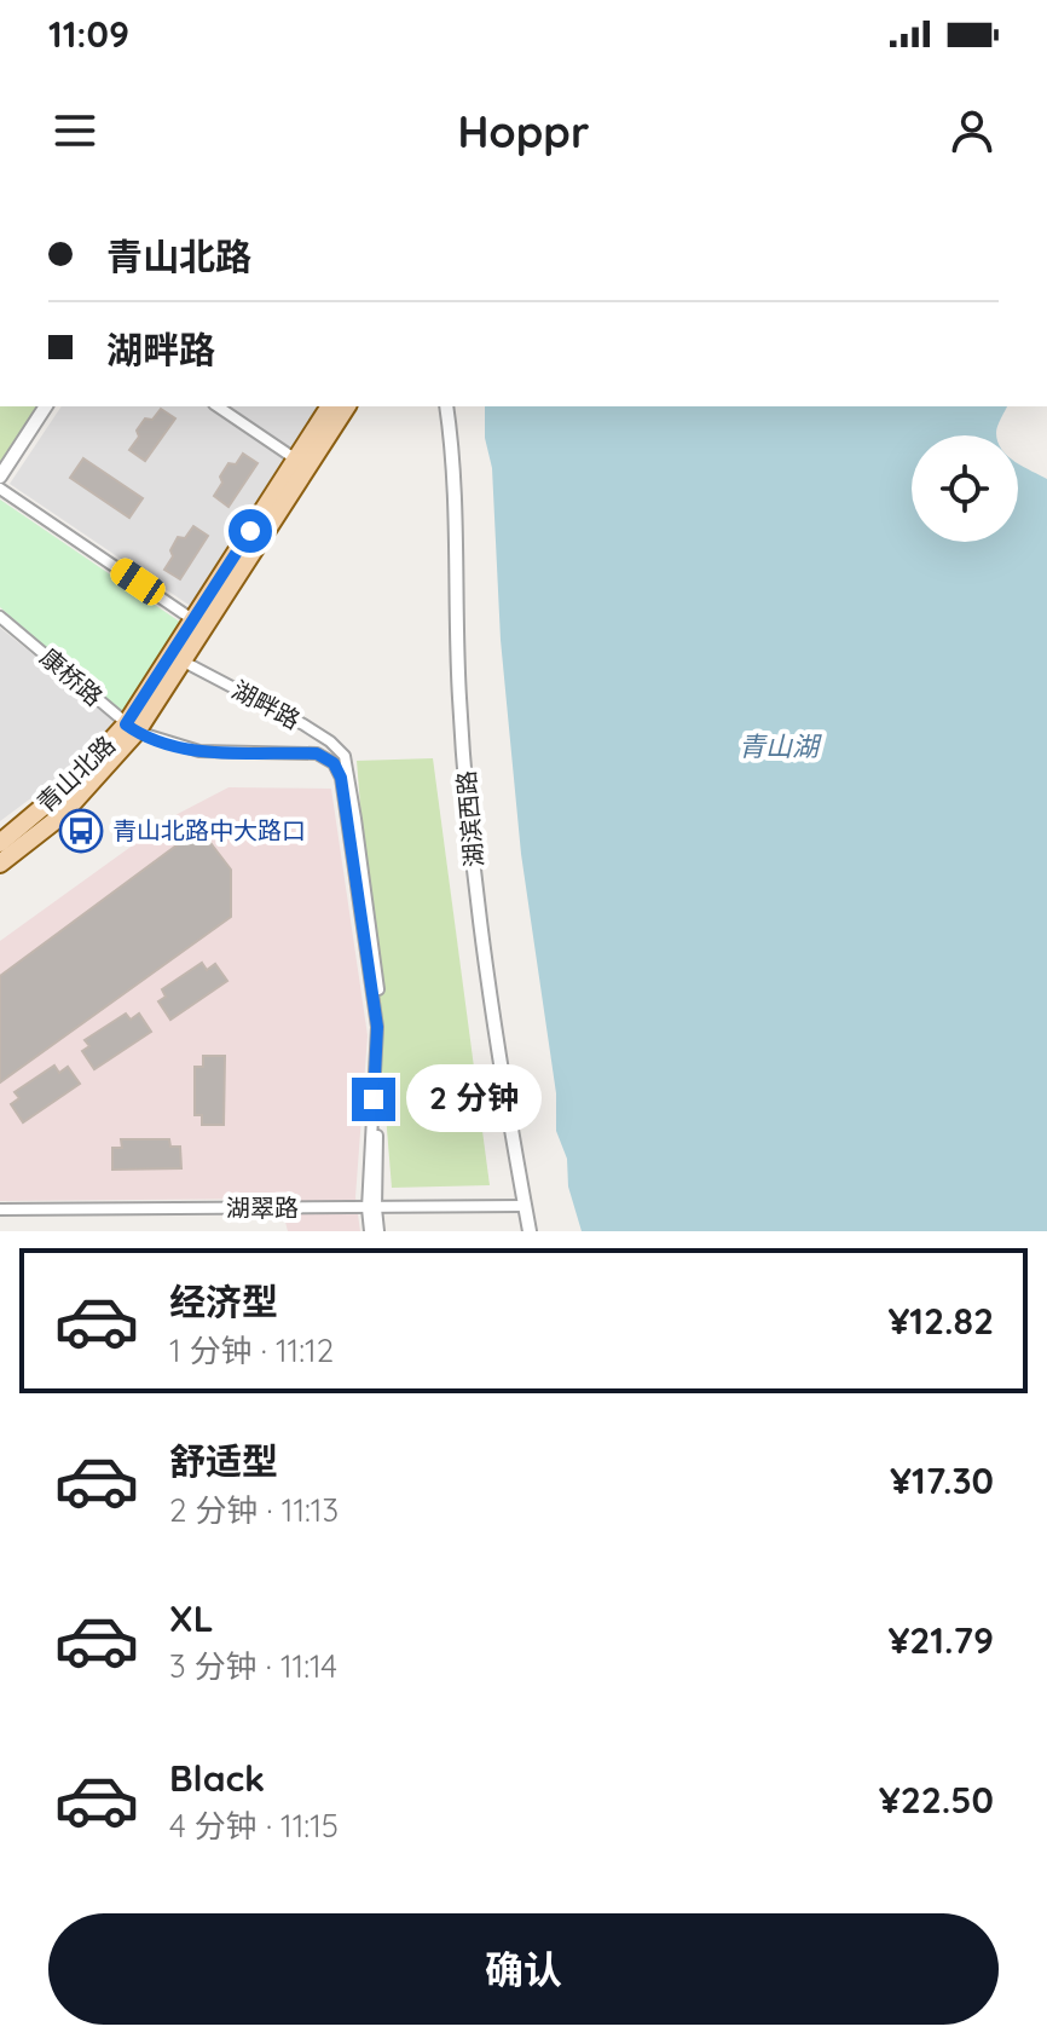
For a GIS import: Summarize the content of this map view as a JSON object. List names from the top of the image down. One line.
{"streets":{"main road":["青山北路"],"street":["康桥路","湖畔路","湖滨西路","湖翠路"]},"crossings":[["康桥路","湖畔路"],["康桥路","青山北路"],["湖畔路","青山北路"],["湖畔路","湖翠路"],["湖滨西路","湖翠路"]],"water":["青山湖"],"places":{"bus stop":["青山北路中大路口"]},"page":{"status":"11:09","header":"Hoppr","banner":["青山北路","湖畔路"],"bubble":"2 分钟","list":[{"name":"经济型","note":"1 分钟 · 11:12","value":"¥12.82"},{"name":"舒适型","note":"2 分钟 · 11:13","value":"¥17.30"},{"name":"XL","note":"3 分钟 · 11:14","value":"¥21.79"},{"name":"Black","note":"4 分钟 · 11:15","value":"¥22.50"}],"buttons":"确认"}}
